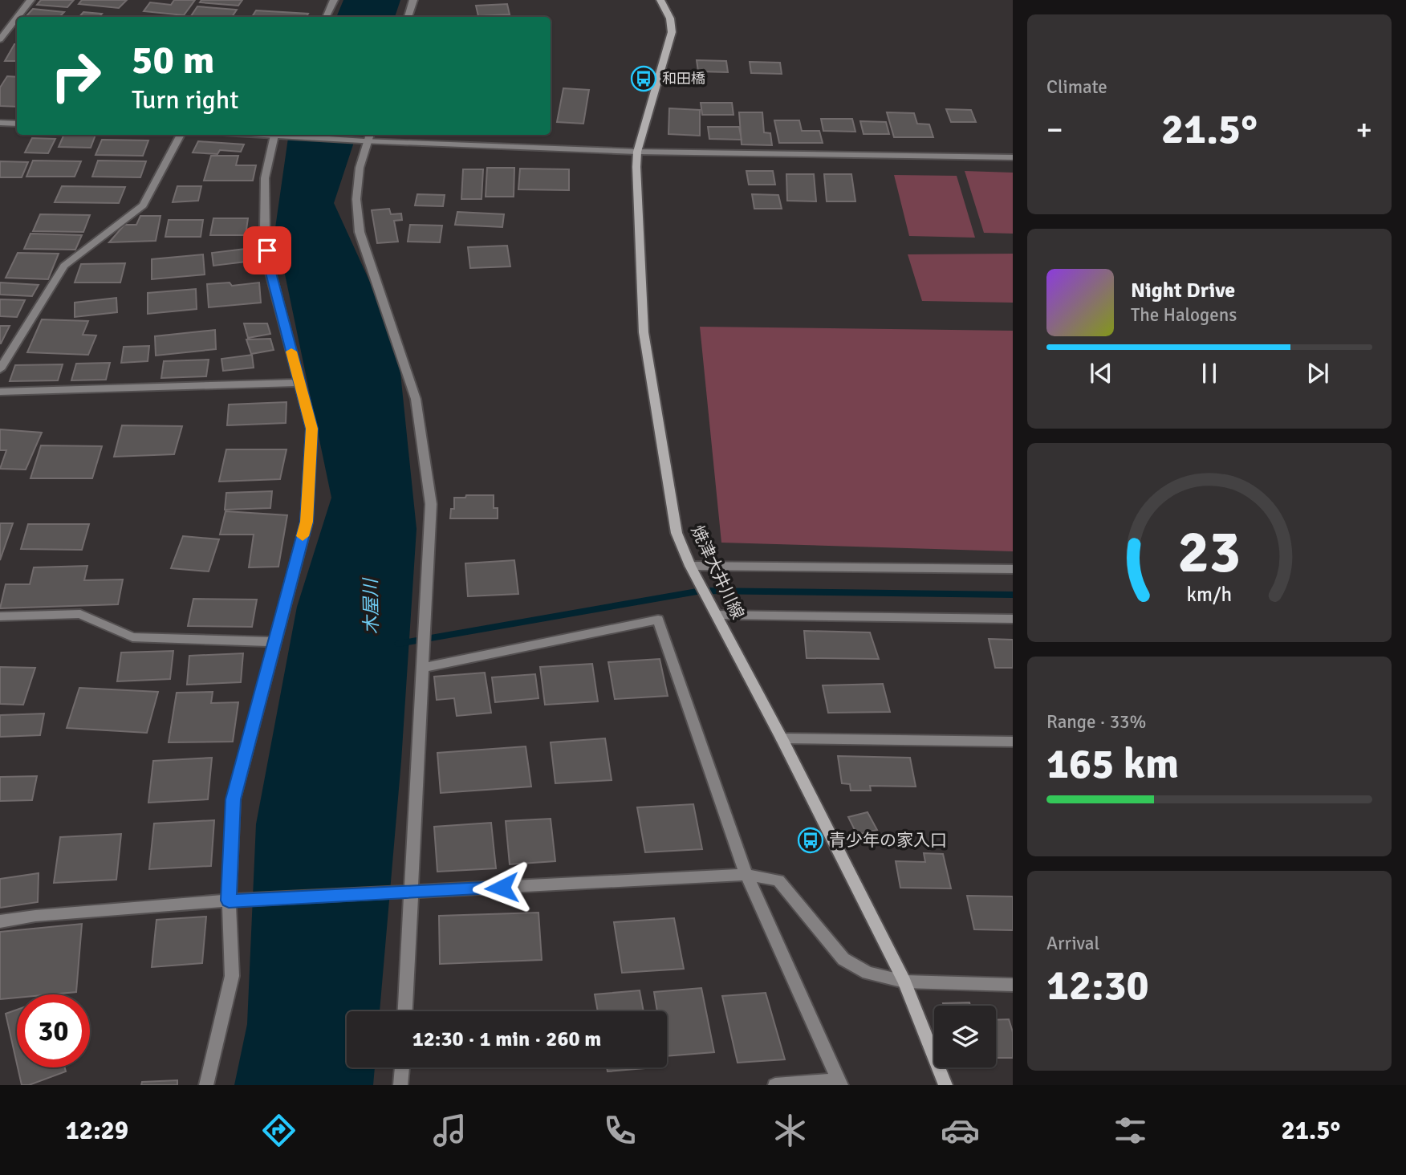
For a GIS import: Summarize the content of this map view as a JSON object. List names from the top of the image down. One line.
{"streets":{"main road":["焼津大井川線"]},"water":["木屋川"],"places":{"bus stop":["和田橋","青少年の家入口"]},"page":{"tile":["Climate",["Range · 33%","165 km"],["Arrival","12:30"]],"turn":["50 m","Turn right"],"heat":["−","21.5°","+"],"song":["Night Drive","The Halogens"],"limit":"30","trip":"12:30 · 1 min · 260 m","tabs":["12:29","21.5°"],"gauge":["23","km/h"]}}
